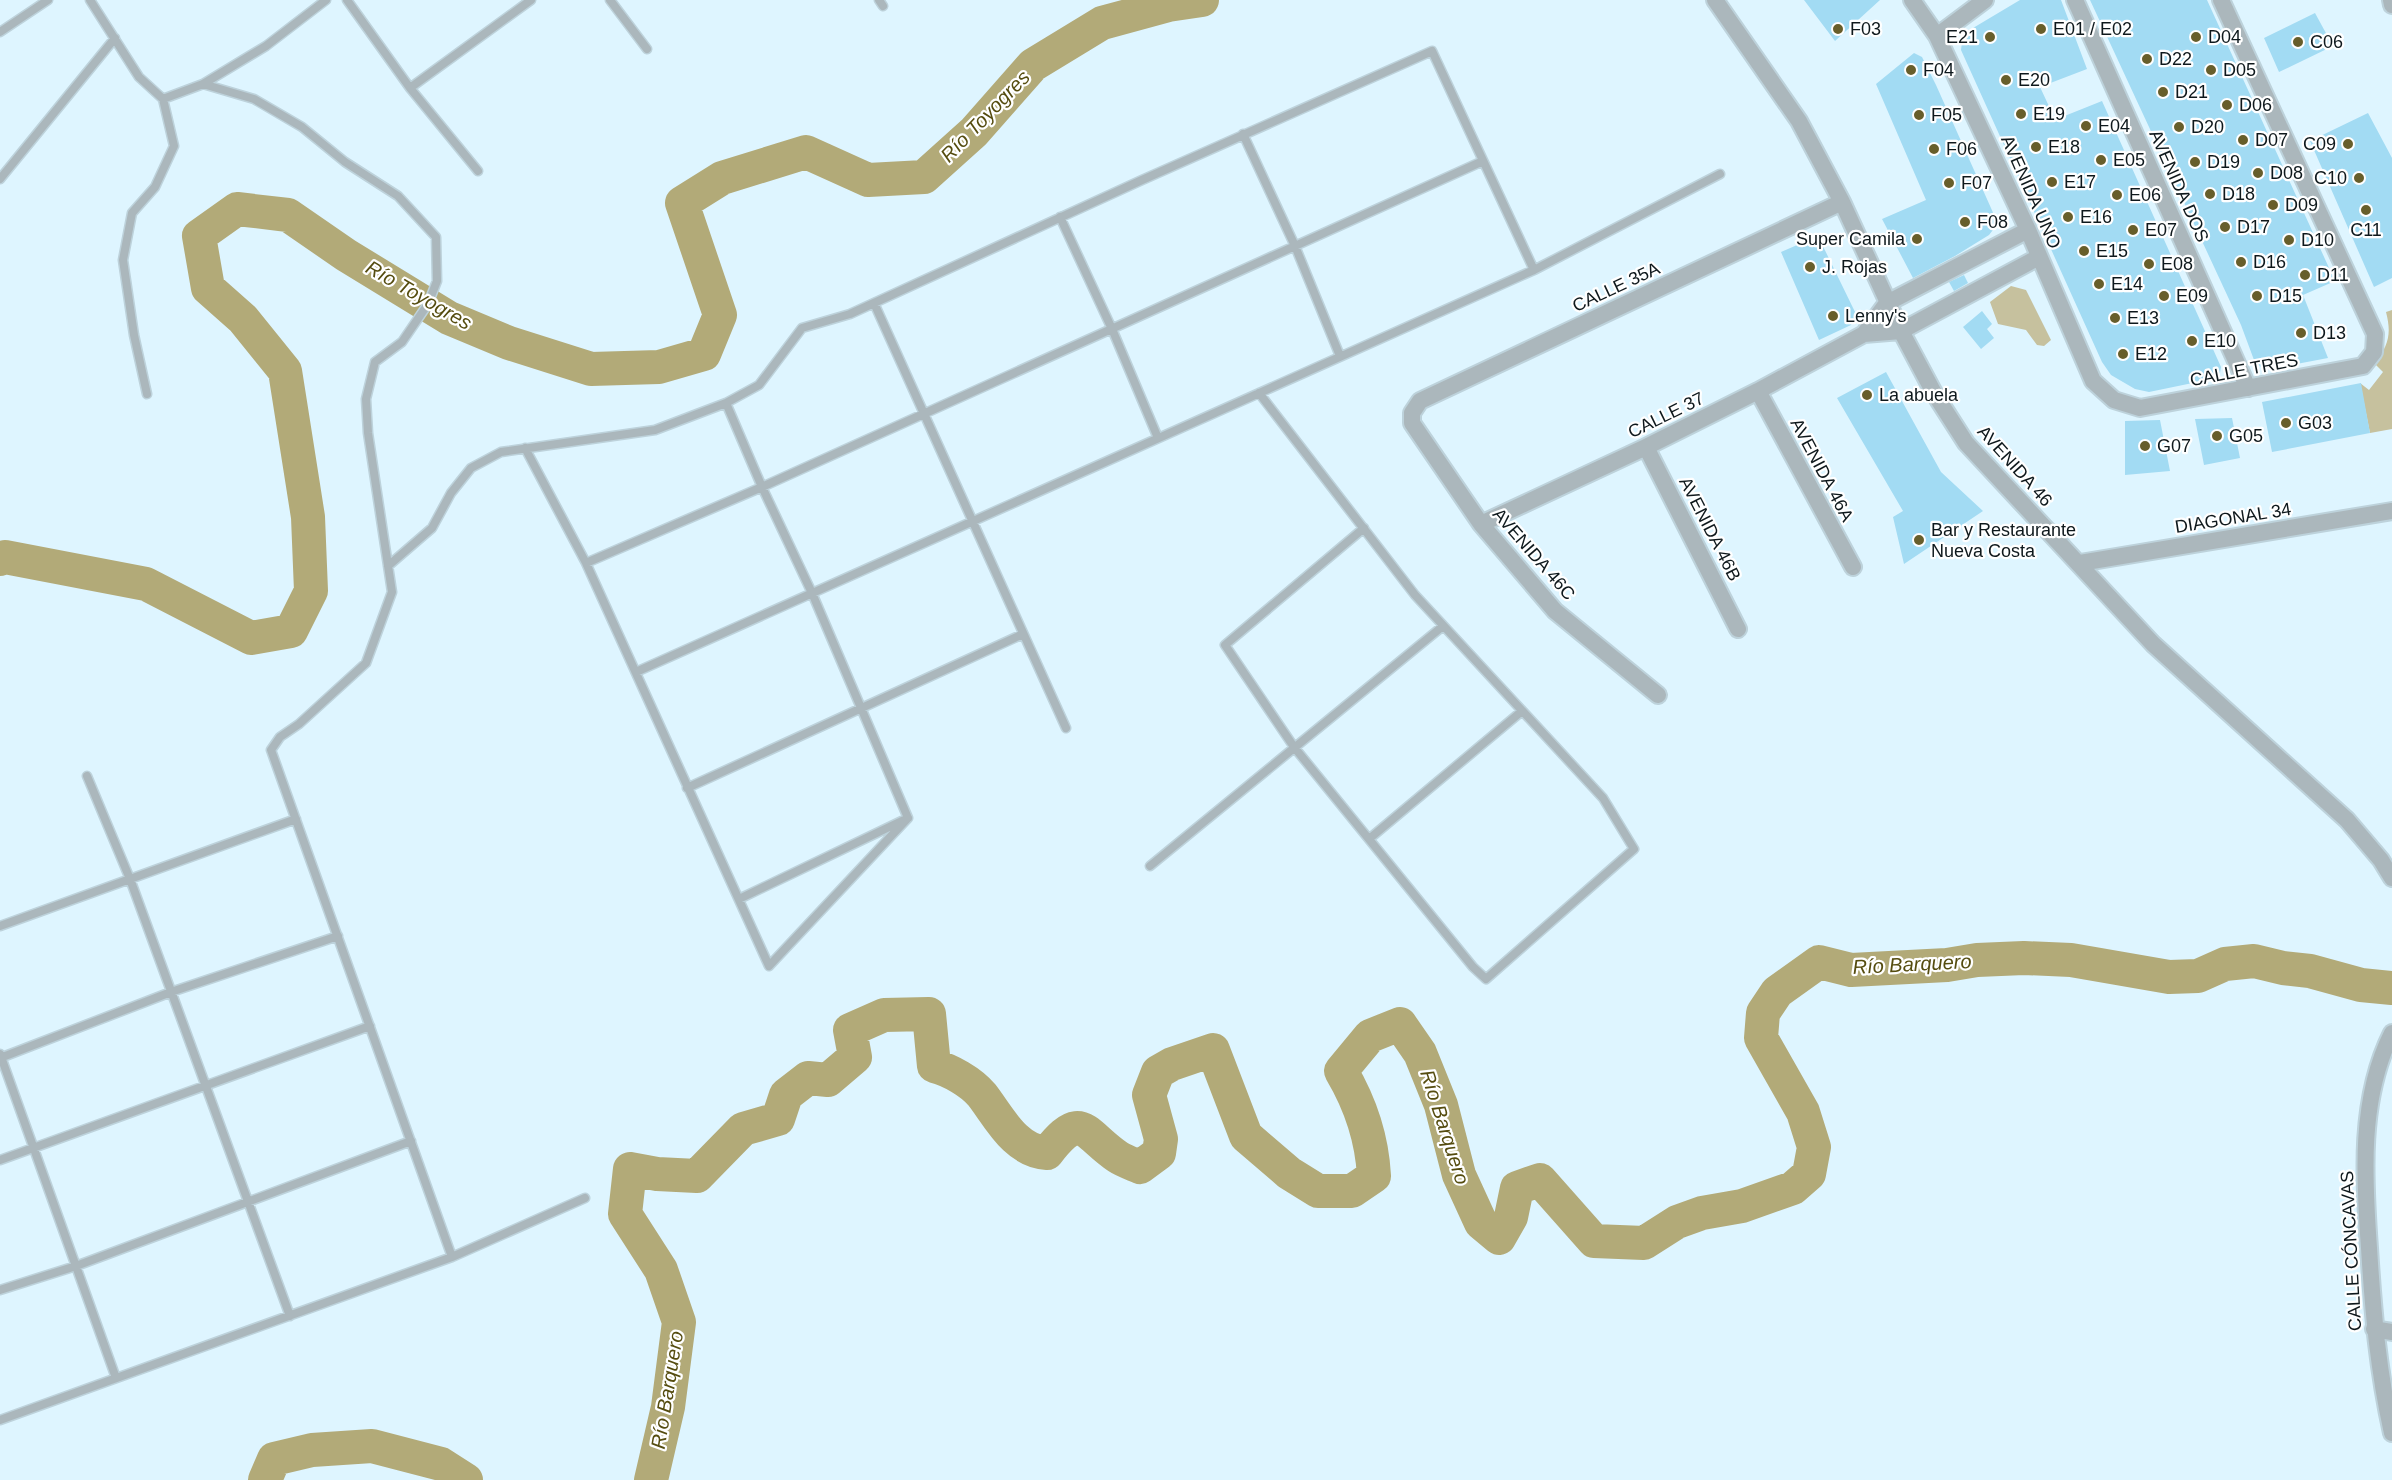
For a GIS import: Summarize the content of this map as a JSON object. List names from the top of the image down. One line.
{"streets":{"street":["AVENIDA DOS","AVENIDA UNO","CALLE 35A","CALLE TRES","CALLE 37","AVENIDA 46","AVENIDA 46A","DIAGONAL 34","AVENIDA 46B","AVENIDA 46C","CALLE CÓNCAVAS"]},"crossings":[["AVENIDA DOS","CALLE TRES"],["AVENIDA UNO","CALLE TRES"],["AVENIDA UNO","CALLE 37"],["CALLE 35A","AVENIDA 46"],["CALLE 35A","AVENIDA 46C"],["CALLE 37","AVENIDA 46"],["CALLE 37","AVENIDA 46A"],["CALLE 37","AVENIDA 46B"],["CALLE 37","AVENIDA 46C"],["AVENIDA 46","DIAGONAL 34"]],"water":["Río Toyogres","Río Barquero"],"places":["F03","E01 / E02","E21","D04","C06","D22","F04","D05","E20","D21","D06","E19","F05","E04","D20","D07","C09","E18","F06","E05","D19","D08","C10","E17","F07","D18","E06","D09","C11","E16","F08","D17","E07","Super Camila","D10","E15","D16","E08","J. Rojas","D11","E14","E09","D15","Lenny's","E13","D13","E10","E12","La abuela","G03","G05","G07","Bar y Restaurante Nueva Costa"]}
